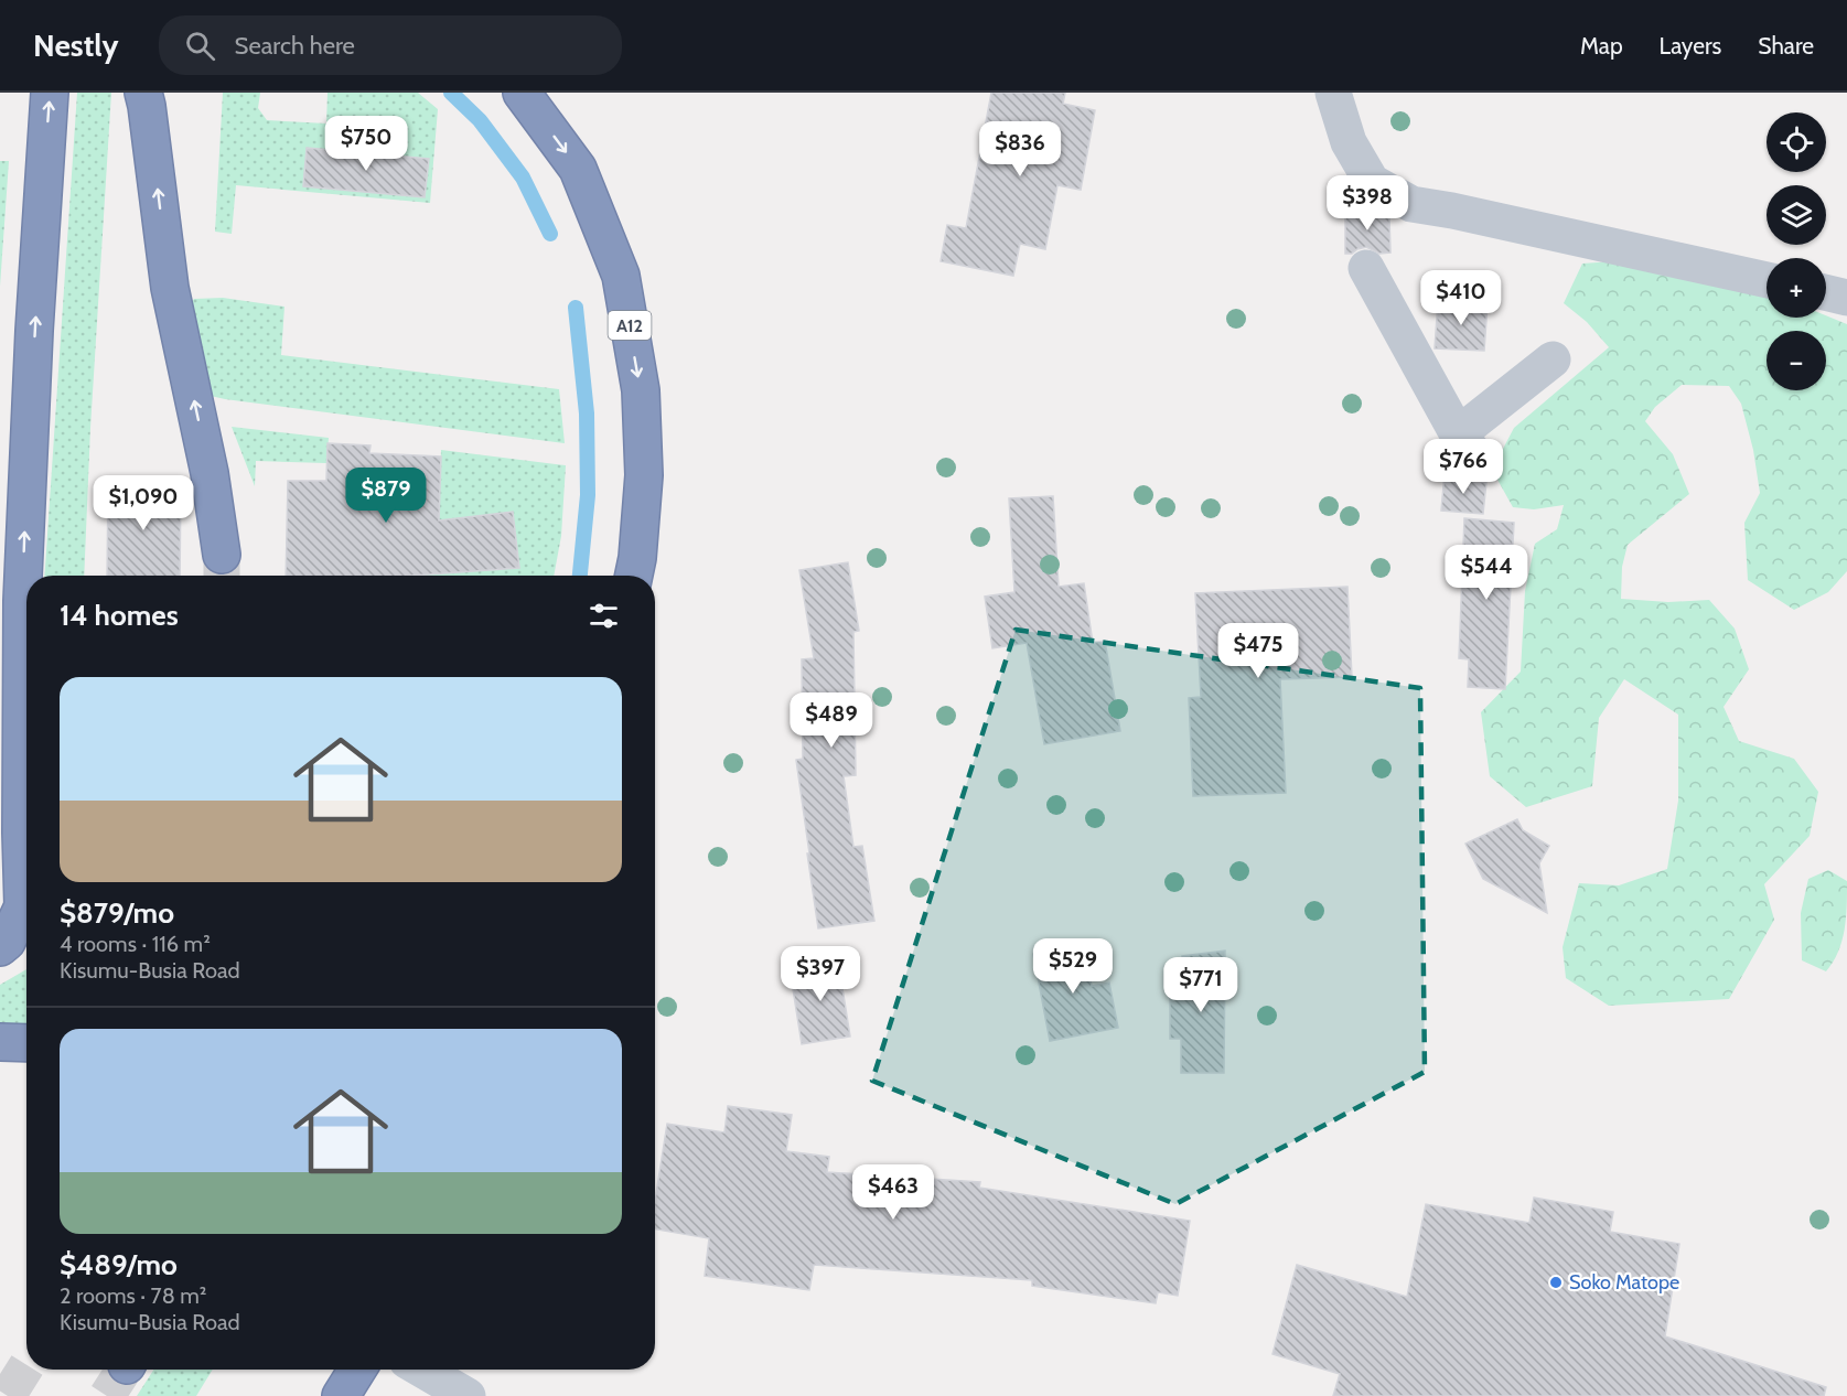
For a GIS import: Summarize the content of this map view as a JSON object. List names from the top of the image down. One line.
{"streets":{"highway":["A12"]},"places":["Soko Matope"],"page":{"header":"Nestly","search":"Search here","nav":["Map","Layers","Share"],"map_buttons":["+","−"],"price":["$750","$836","$398","$410","$766","$879","$1,090","$544","$475","$489","$529","$397","$771","$463"],"heading":"14 homes","list":[{"name":"$879/mo","note":"4 rooms · 116 m² · Kisumu-Busia Road"},{"name":"$489/mo","note":"2 rooms · 78 m² · Kisumu-Busia Road"}]}}
